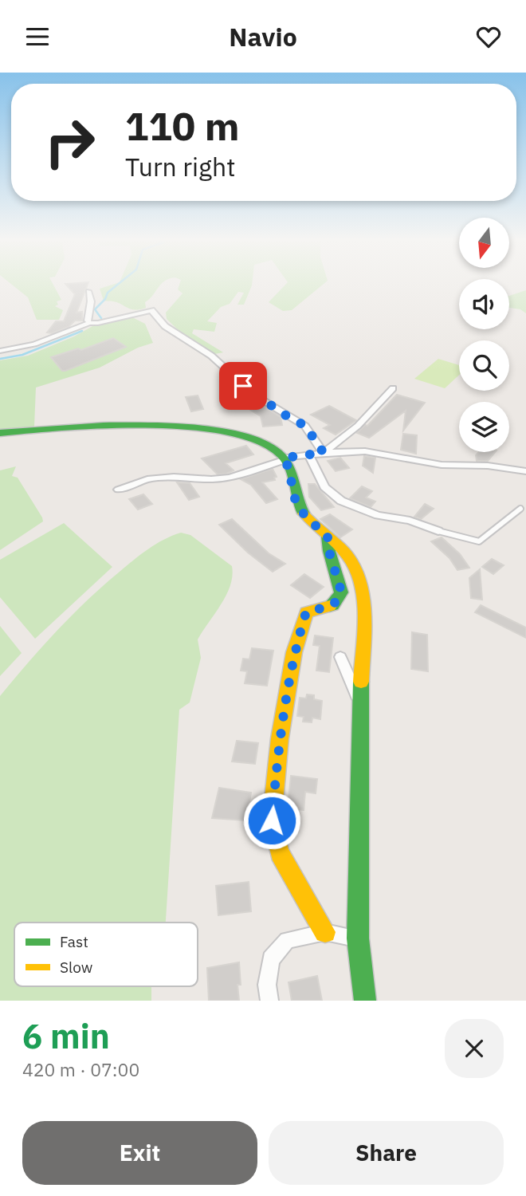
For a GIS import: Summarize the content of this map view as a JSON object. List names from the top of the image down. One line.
{"legend":["Fast","Slow"],"north":"bottom","page":{"header":"Navio","turn":["110 m","Turn right"],"heading":["6 min","420 m · 07:00"],"buttons":["Exit","Share"]}}
